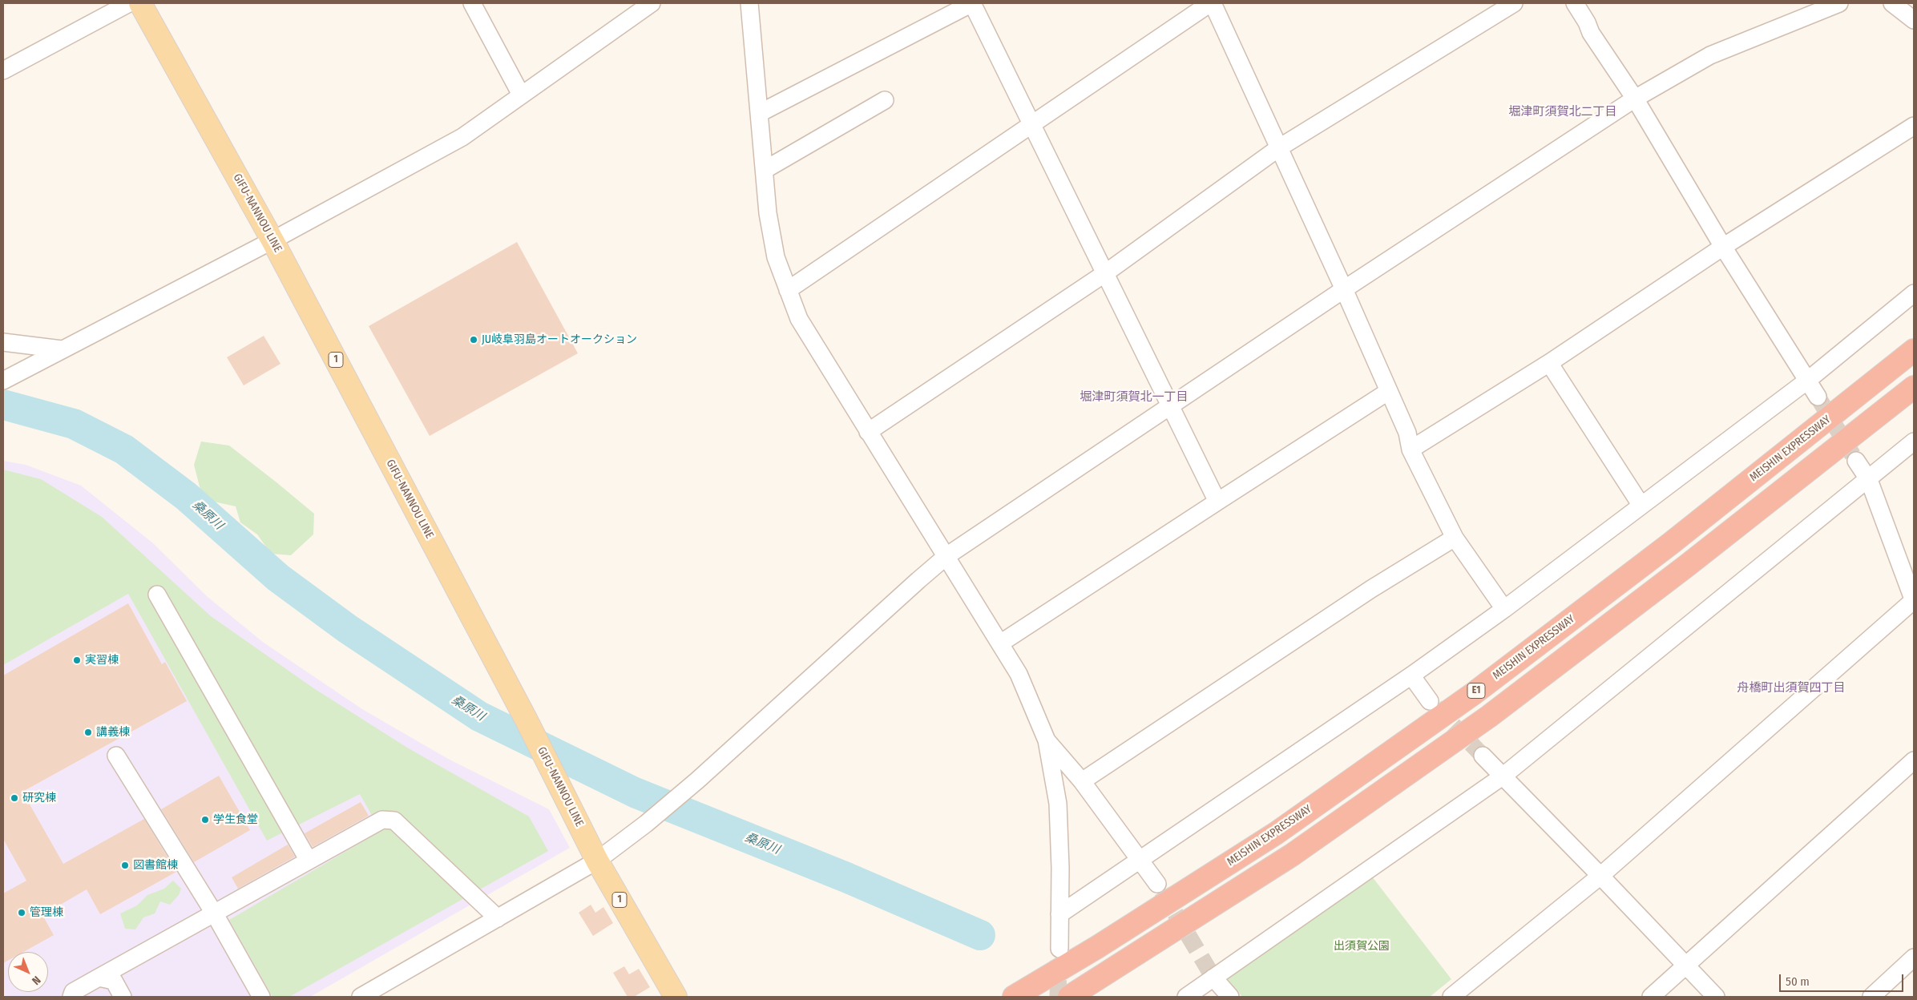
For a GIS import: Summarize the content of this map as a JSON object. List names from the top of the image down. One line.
{"streets":{"highway":["MEISHIN EXPRESSWAY","E1"],"main road":["GIFU-NANNOU LINE","1"]},"districts":["堀津町須賀北二丁目","堀津町須賀北一丁目","舟橋町出須賀四丁目"],"water":["桑原川"],"parks":["出須賀公園"],"places":["JU岐阜羽島オートオークション","実習棟","講義棟","研究棟","学生食堂","図書館棟","管理棟"],"scale_bar":"50 m","north":"bottom right"}
